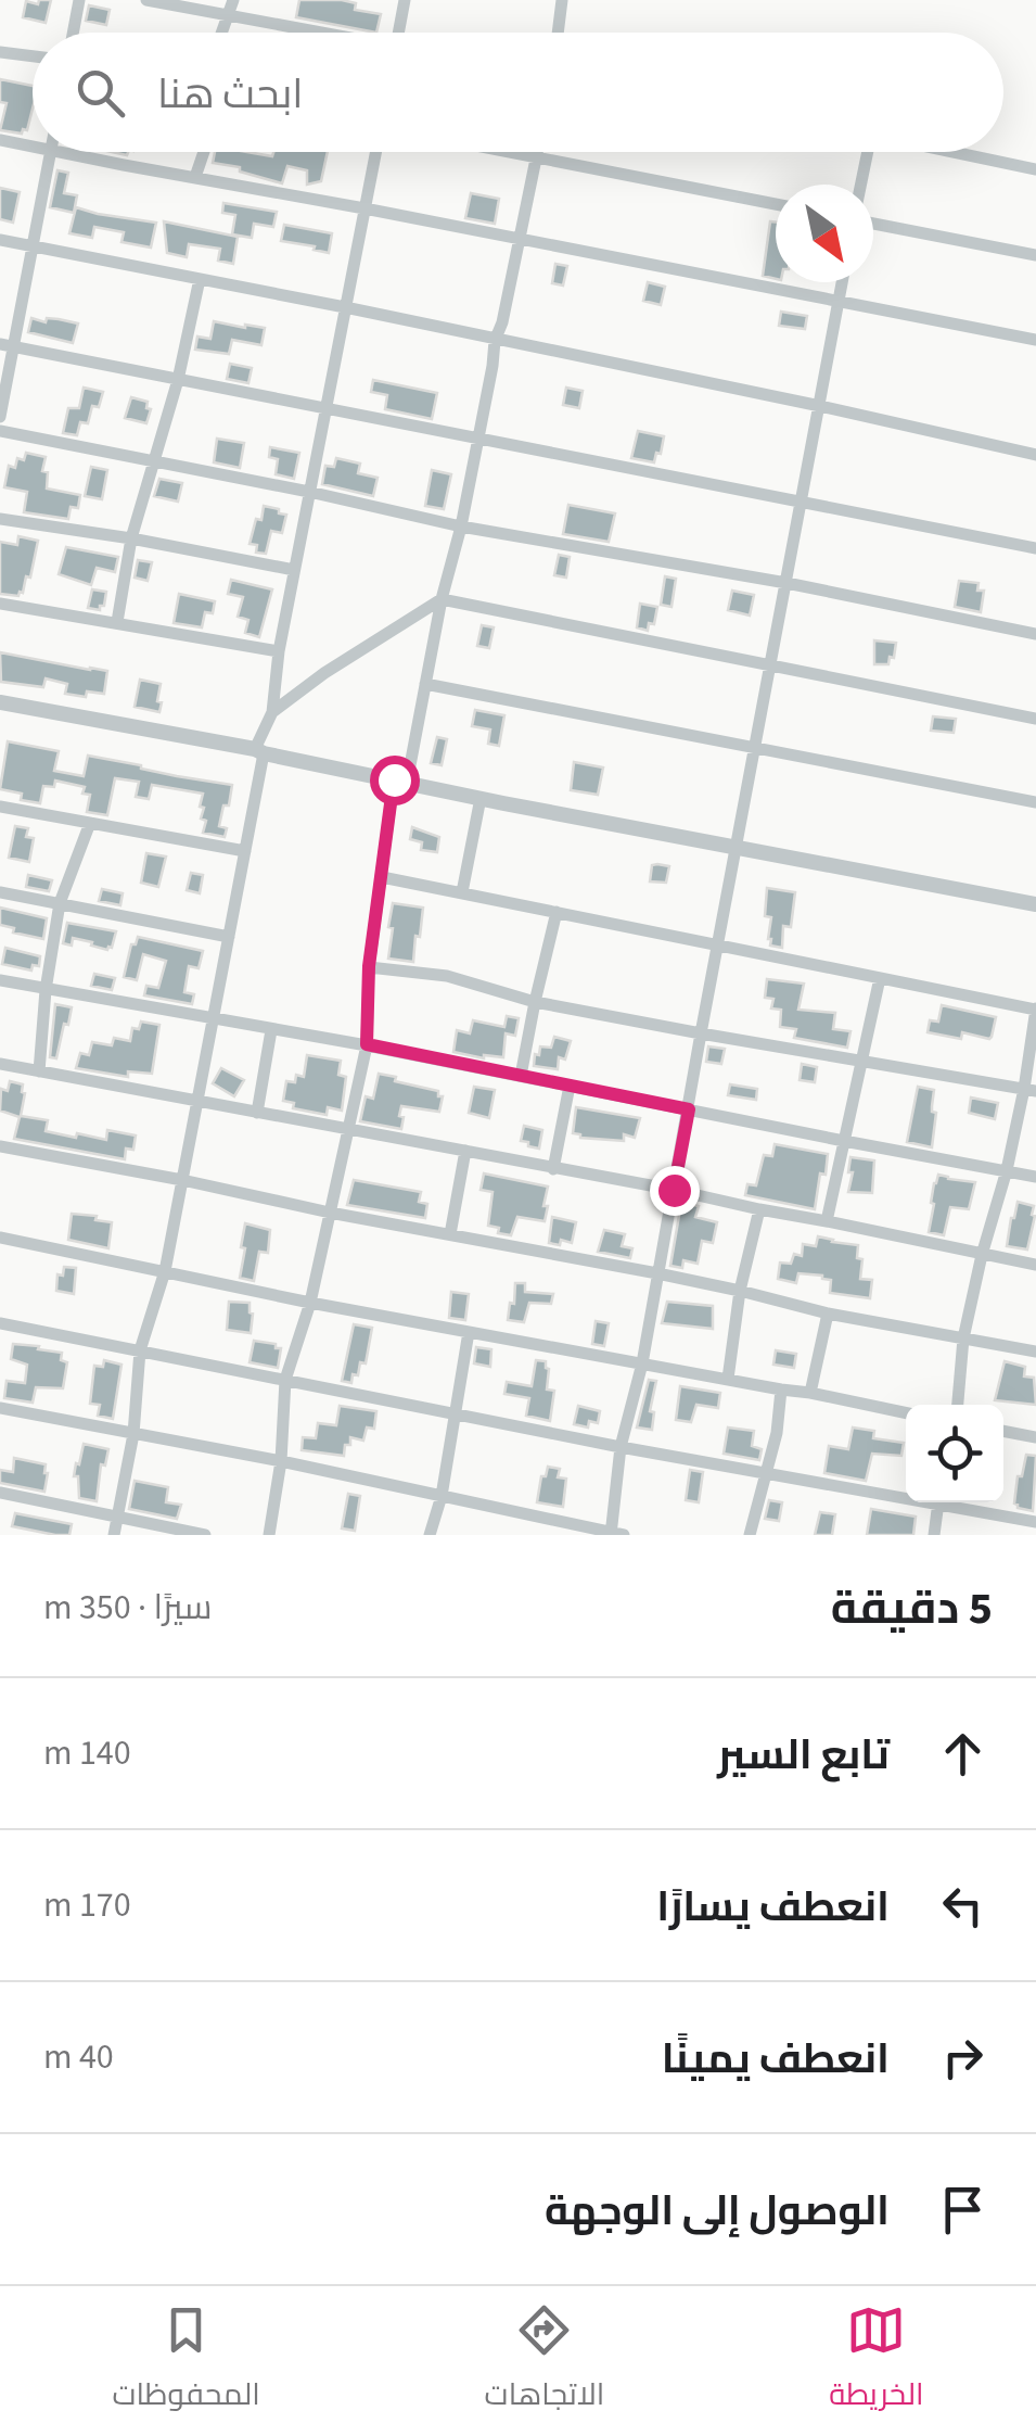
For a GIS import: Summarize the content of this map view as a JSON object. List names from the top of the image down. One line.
{"north":"bottom right","page":{"search":"ابحث هنا","heading":["5 دقيقة","سيرًا · 350 m"],"list":[["تابع السير","140 m"],["انعطف يسارًا","170 m"],["انعطف يمينًا","40 m"],"الوصول إلى الوجهة"],"nav":["الخريطة","الاتجاهات","المحفوظات"]}}
